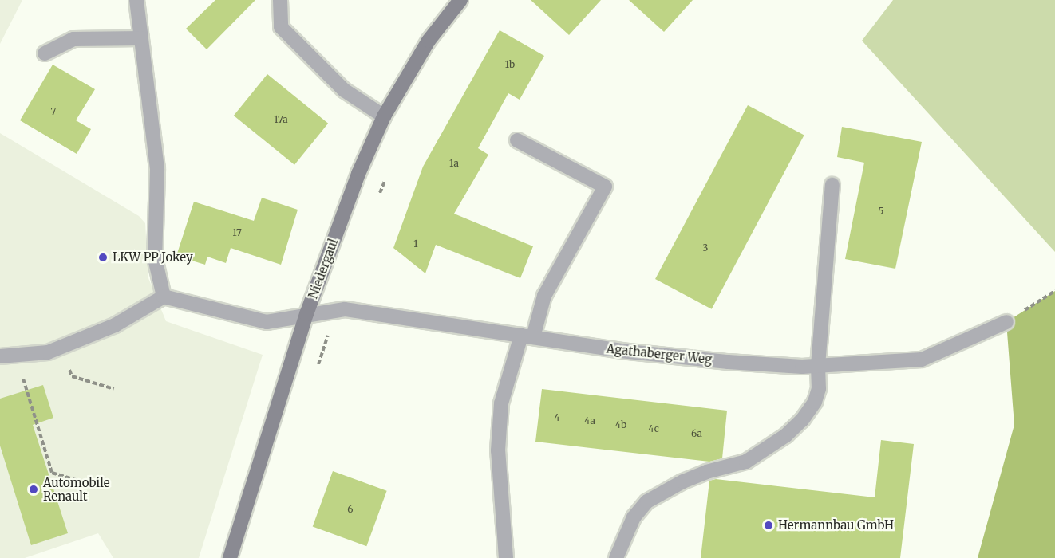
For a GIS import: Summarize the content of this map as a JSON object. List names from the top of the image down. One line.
{"streets":{"main road":["Niedergaul"],"street":["Agathaberger Weg"]},"crossings":[["Niedergaul","Agathaberger Weg"]],"places":["LKW PP Jokey","Automobile Renault","Hermannbau GmbH"],"house_numbers":["1b","7","17a","1a","5","17","1","3","4","4a","4b","4c","6a","6"]}
